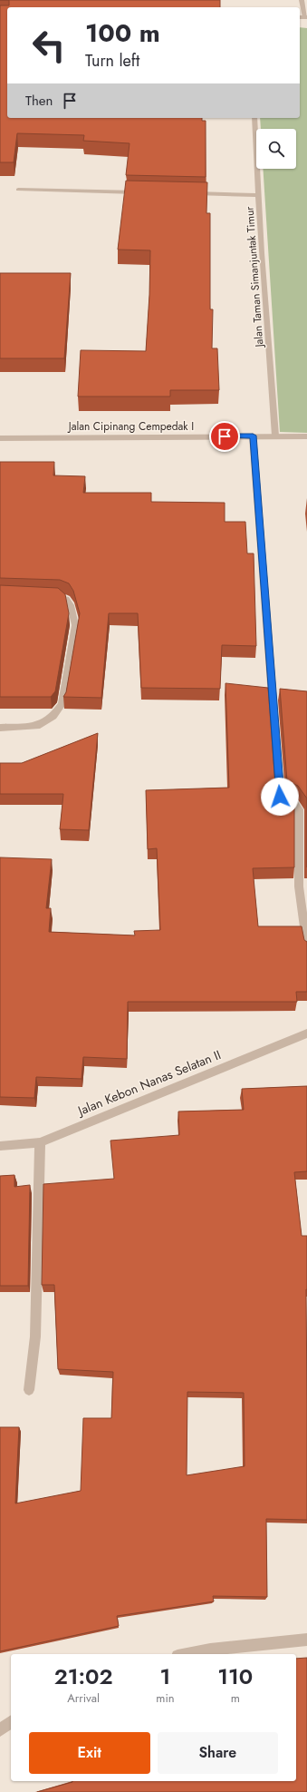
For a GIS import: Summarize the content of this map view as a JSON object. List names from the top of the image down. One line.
{"streets":{"street":["Jalan Taman Simanjuntak Timur","Jalan Cipinang Cempedak I","Jalan Kebon Nanas Selatan II"]},"crossings":[["Jalan Taman Simanjuntak Timur","Jalan Cipinang Cempedak I"]],"page":{"turn":["100 m","Turn left"],"then":"Then","eta":["21:02","Arrival","1","min","110","m"],"buttons":["Exit","Share"]}}
